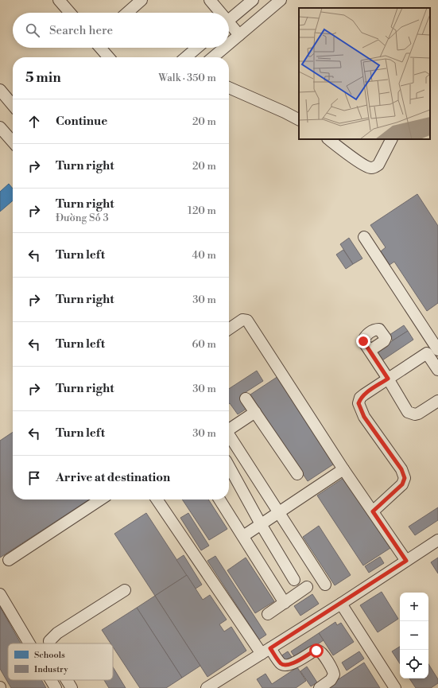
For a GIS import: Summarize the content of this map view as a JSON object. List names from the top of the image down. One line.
{"legend":["Schools","Industry"],"page":{"search":"Search here","heading":["5 min","Walk · 350 m"],"list":[["Continue","20 m"],["Turn right","20 m"],["Turn right","Đường Số 3","120 m"],["Turn left","40 m"],["Turn right","30 m"],["Turn left","60 m"],["Turn right","30 m"],["Turn left","30 m"],"Arrive at destination"],"map_buttons":["+","−"]}}
